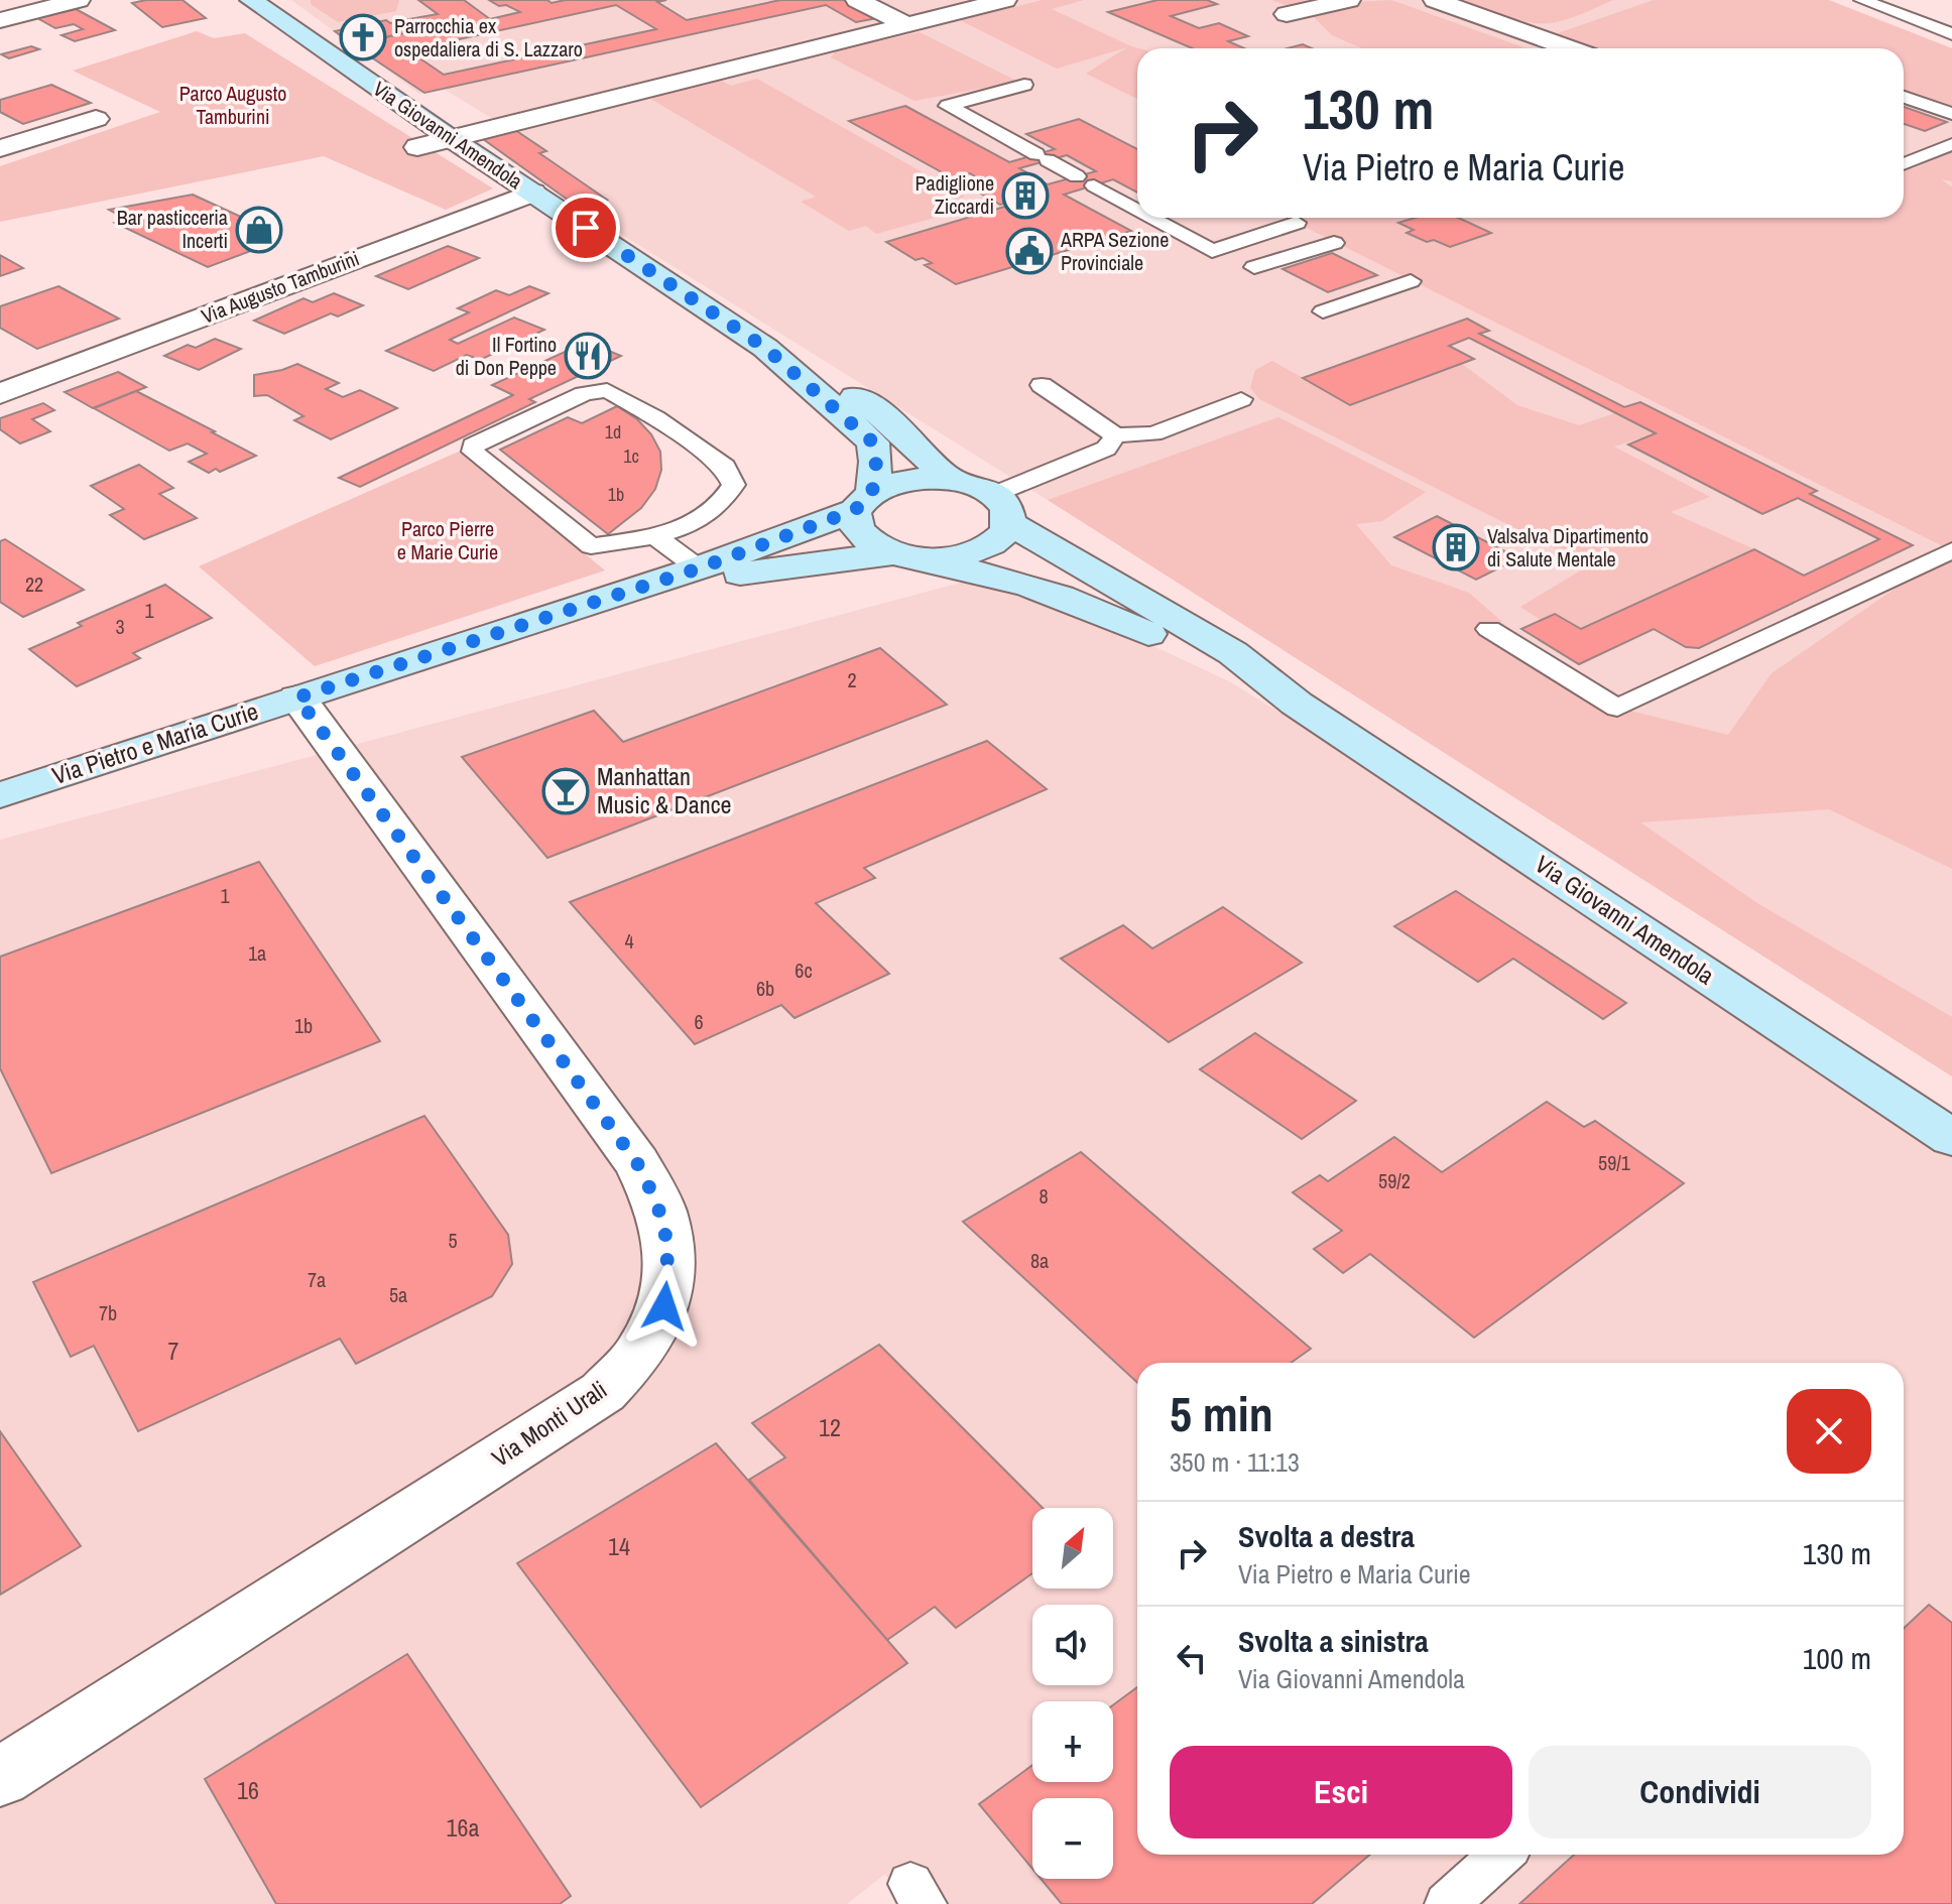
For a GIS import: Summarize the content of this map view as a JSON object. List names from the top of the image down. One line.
{"streets":{"main road":["Via Giovanni Amendola","Via Pietro e Maria Curie"],"street":["Via Augusto Tamburini","Via Monti Urali"]},"crossings":[["Via Giovanni Amendola","Via Augusto Tamburini"],["Via Giovanni Amendola","Via Pietro e Maria Curie"],["Via Pietro e Maria Curie","Via Monti Urali"]],"parks":["Parco Augusto Tamburini","Parco Pierre e Marie Curie"],"places":{"church":["Parrocchia ex ospedaliera di S. Lazzaro"],"building":["Padiglione Ziccardi","Valsalva Dipartimento di Salute Mentale"],"shop":["Bar pasticceria Incerti"],"public building":["ARPA Sezione Provinciale"],"restaurant":["Il Fortino di Don Peppe"],"bar":["Manhattan Music & Dance"]},"house_numbers":["1d","1c","1b","22","1","3","2","1","4","1a","6c","6b","6","1b","59/1","59/2","8","5","8a","7a","5a","7b","7","12","14","16","16a"],"north":"top right","page":{"turn":["130 m","Via Pietro e Maria Curie"],"heading":["5 min","350 m · 11:13"],"list":[{"name":"Svolta a destra","note":"Via Pietro e Maria Curie","value":"130 m"},{"name":"Svolta a sinistra","note":"Via Giovanni Amendola","value":"100 m"}],"map_buttons":["+","−"],"buttons":["Esci","Condividi"]}}
